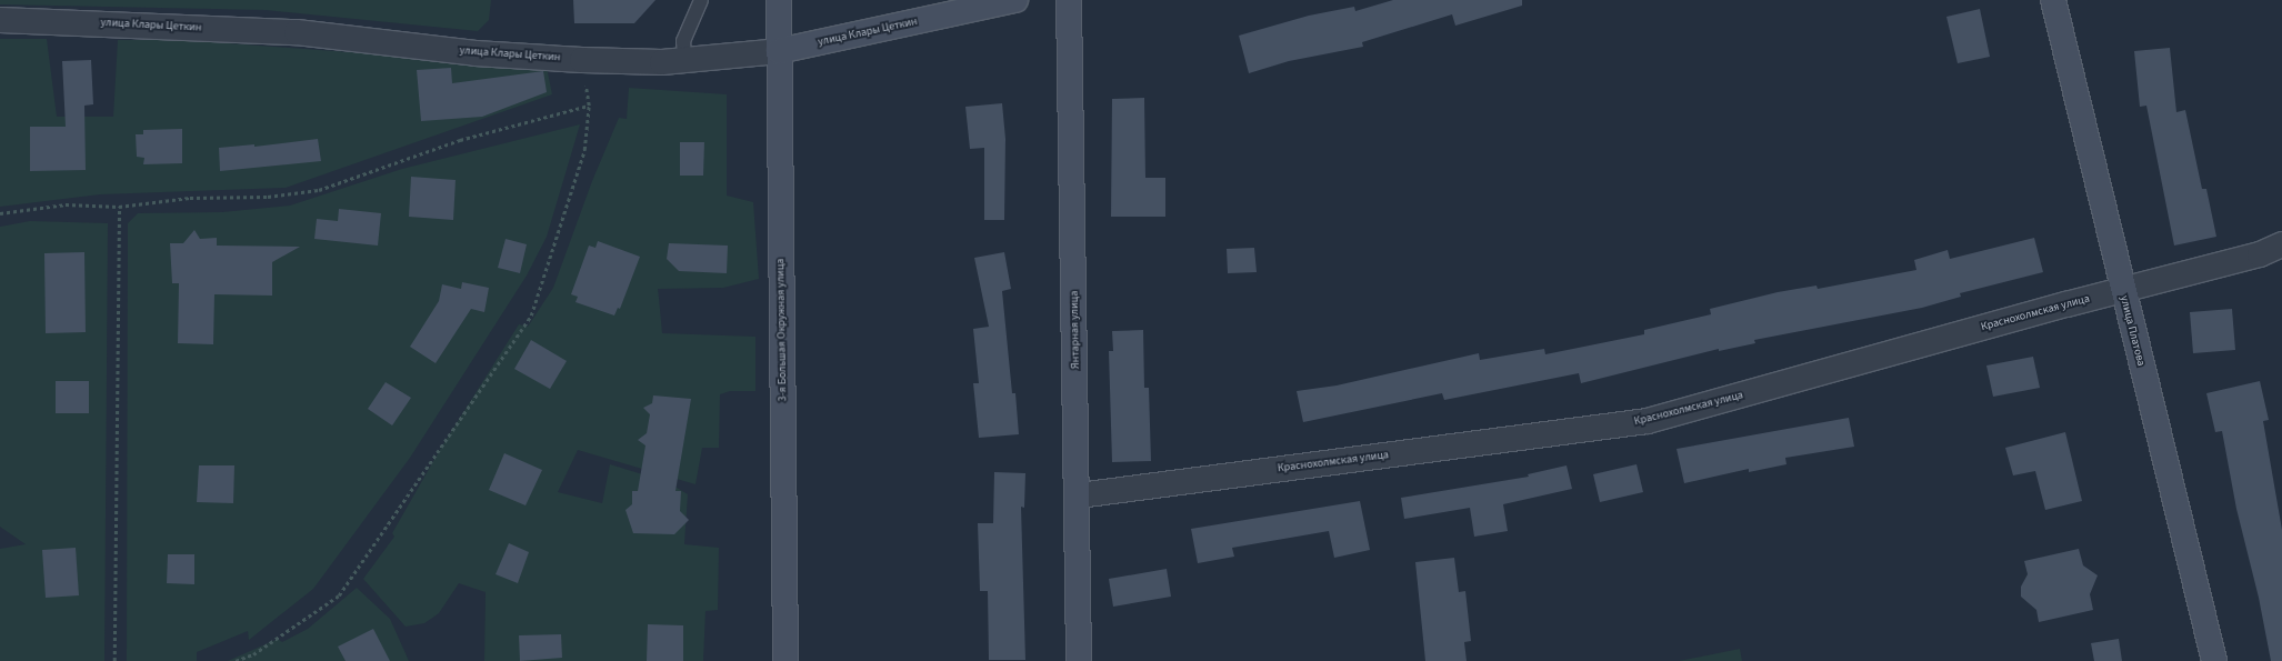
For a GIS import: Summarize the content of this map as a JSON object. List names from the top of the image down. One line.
{"streets":{"street":["улица Клары Цеткин","Краснохолмская улица","3-я Большая Окружная улица","Янтарная улица","улица Платова"]},"crossings":[["улица Клары Цеткин","3-я Большая Окружная улица"],["Краснохолмская улица","Янтарная улица"],["Краснохолмская улица","улица Платова"]]}
